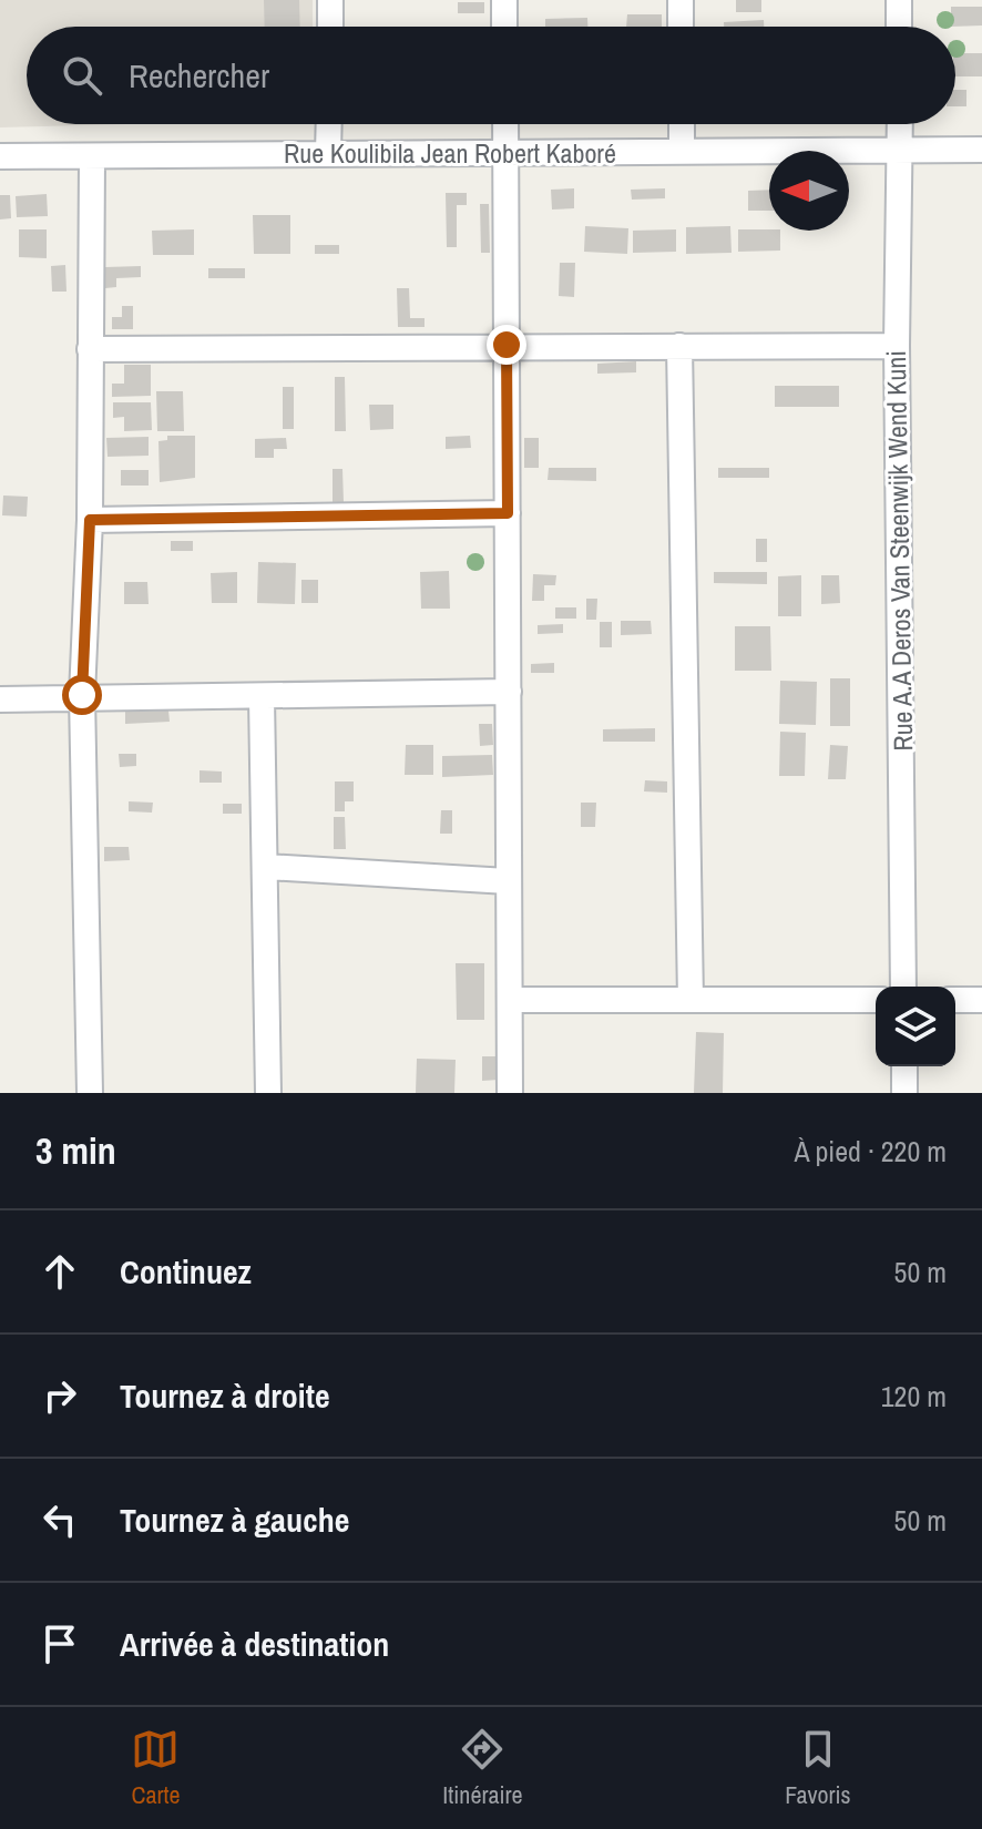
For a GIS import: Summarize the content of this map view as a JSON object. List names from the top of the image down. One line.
{"streets":{"street":["Rue Koulibila Jean Robert Kaboré","Rue A.A Deros Van Steenwijk Wend Kuni"]},"crossings":[["Rue Koulibila Jean Robert Kaboré","Rue A.A Deros Van Steenwijk Wend Kuni"]],"north":"left","page":{"search":"Rechercher","heading":["3 min","À pied · 220 m"],"list":[["Continuez","50 m"],["Tournez à droite","120 m"],["Tournez à gauche","50 m"],"Arrivée à destination"],"nav":["Carte","Itinéraire","Favoris"]}}
